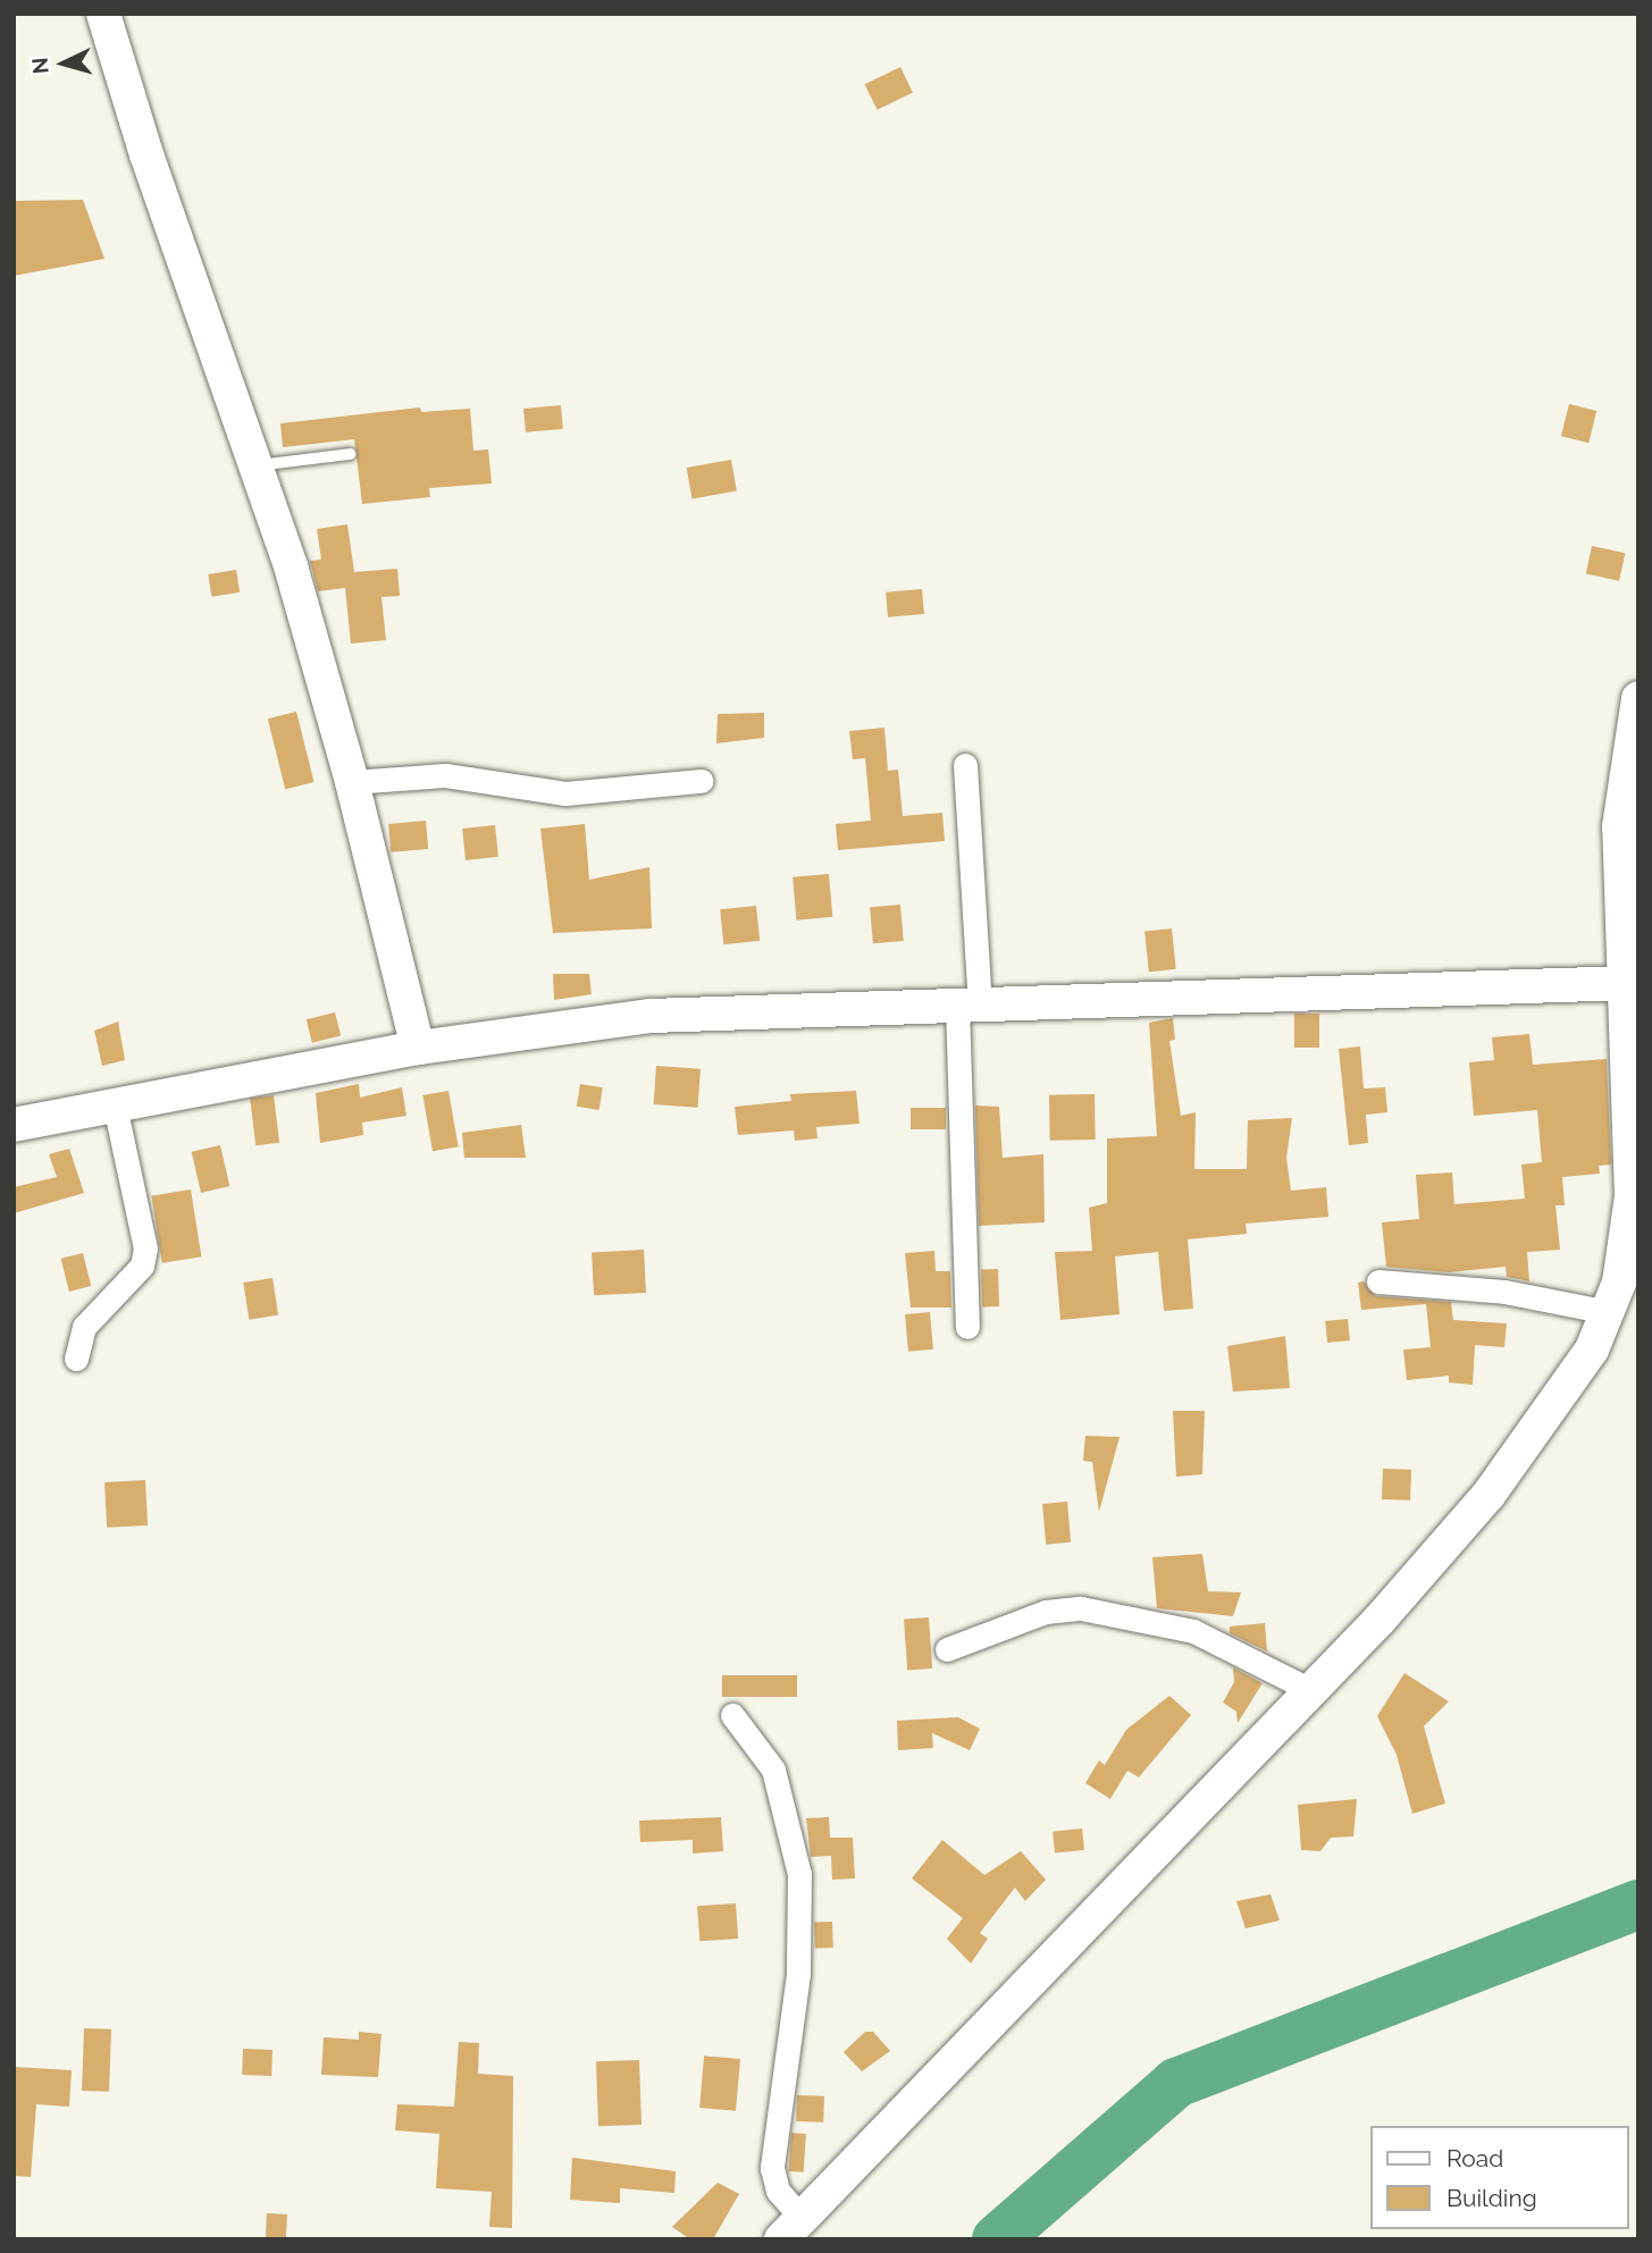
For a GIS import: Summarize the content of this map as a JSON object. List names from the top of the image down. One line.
{"legend":["Road","Building"],"north":"left"}
